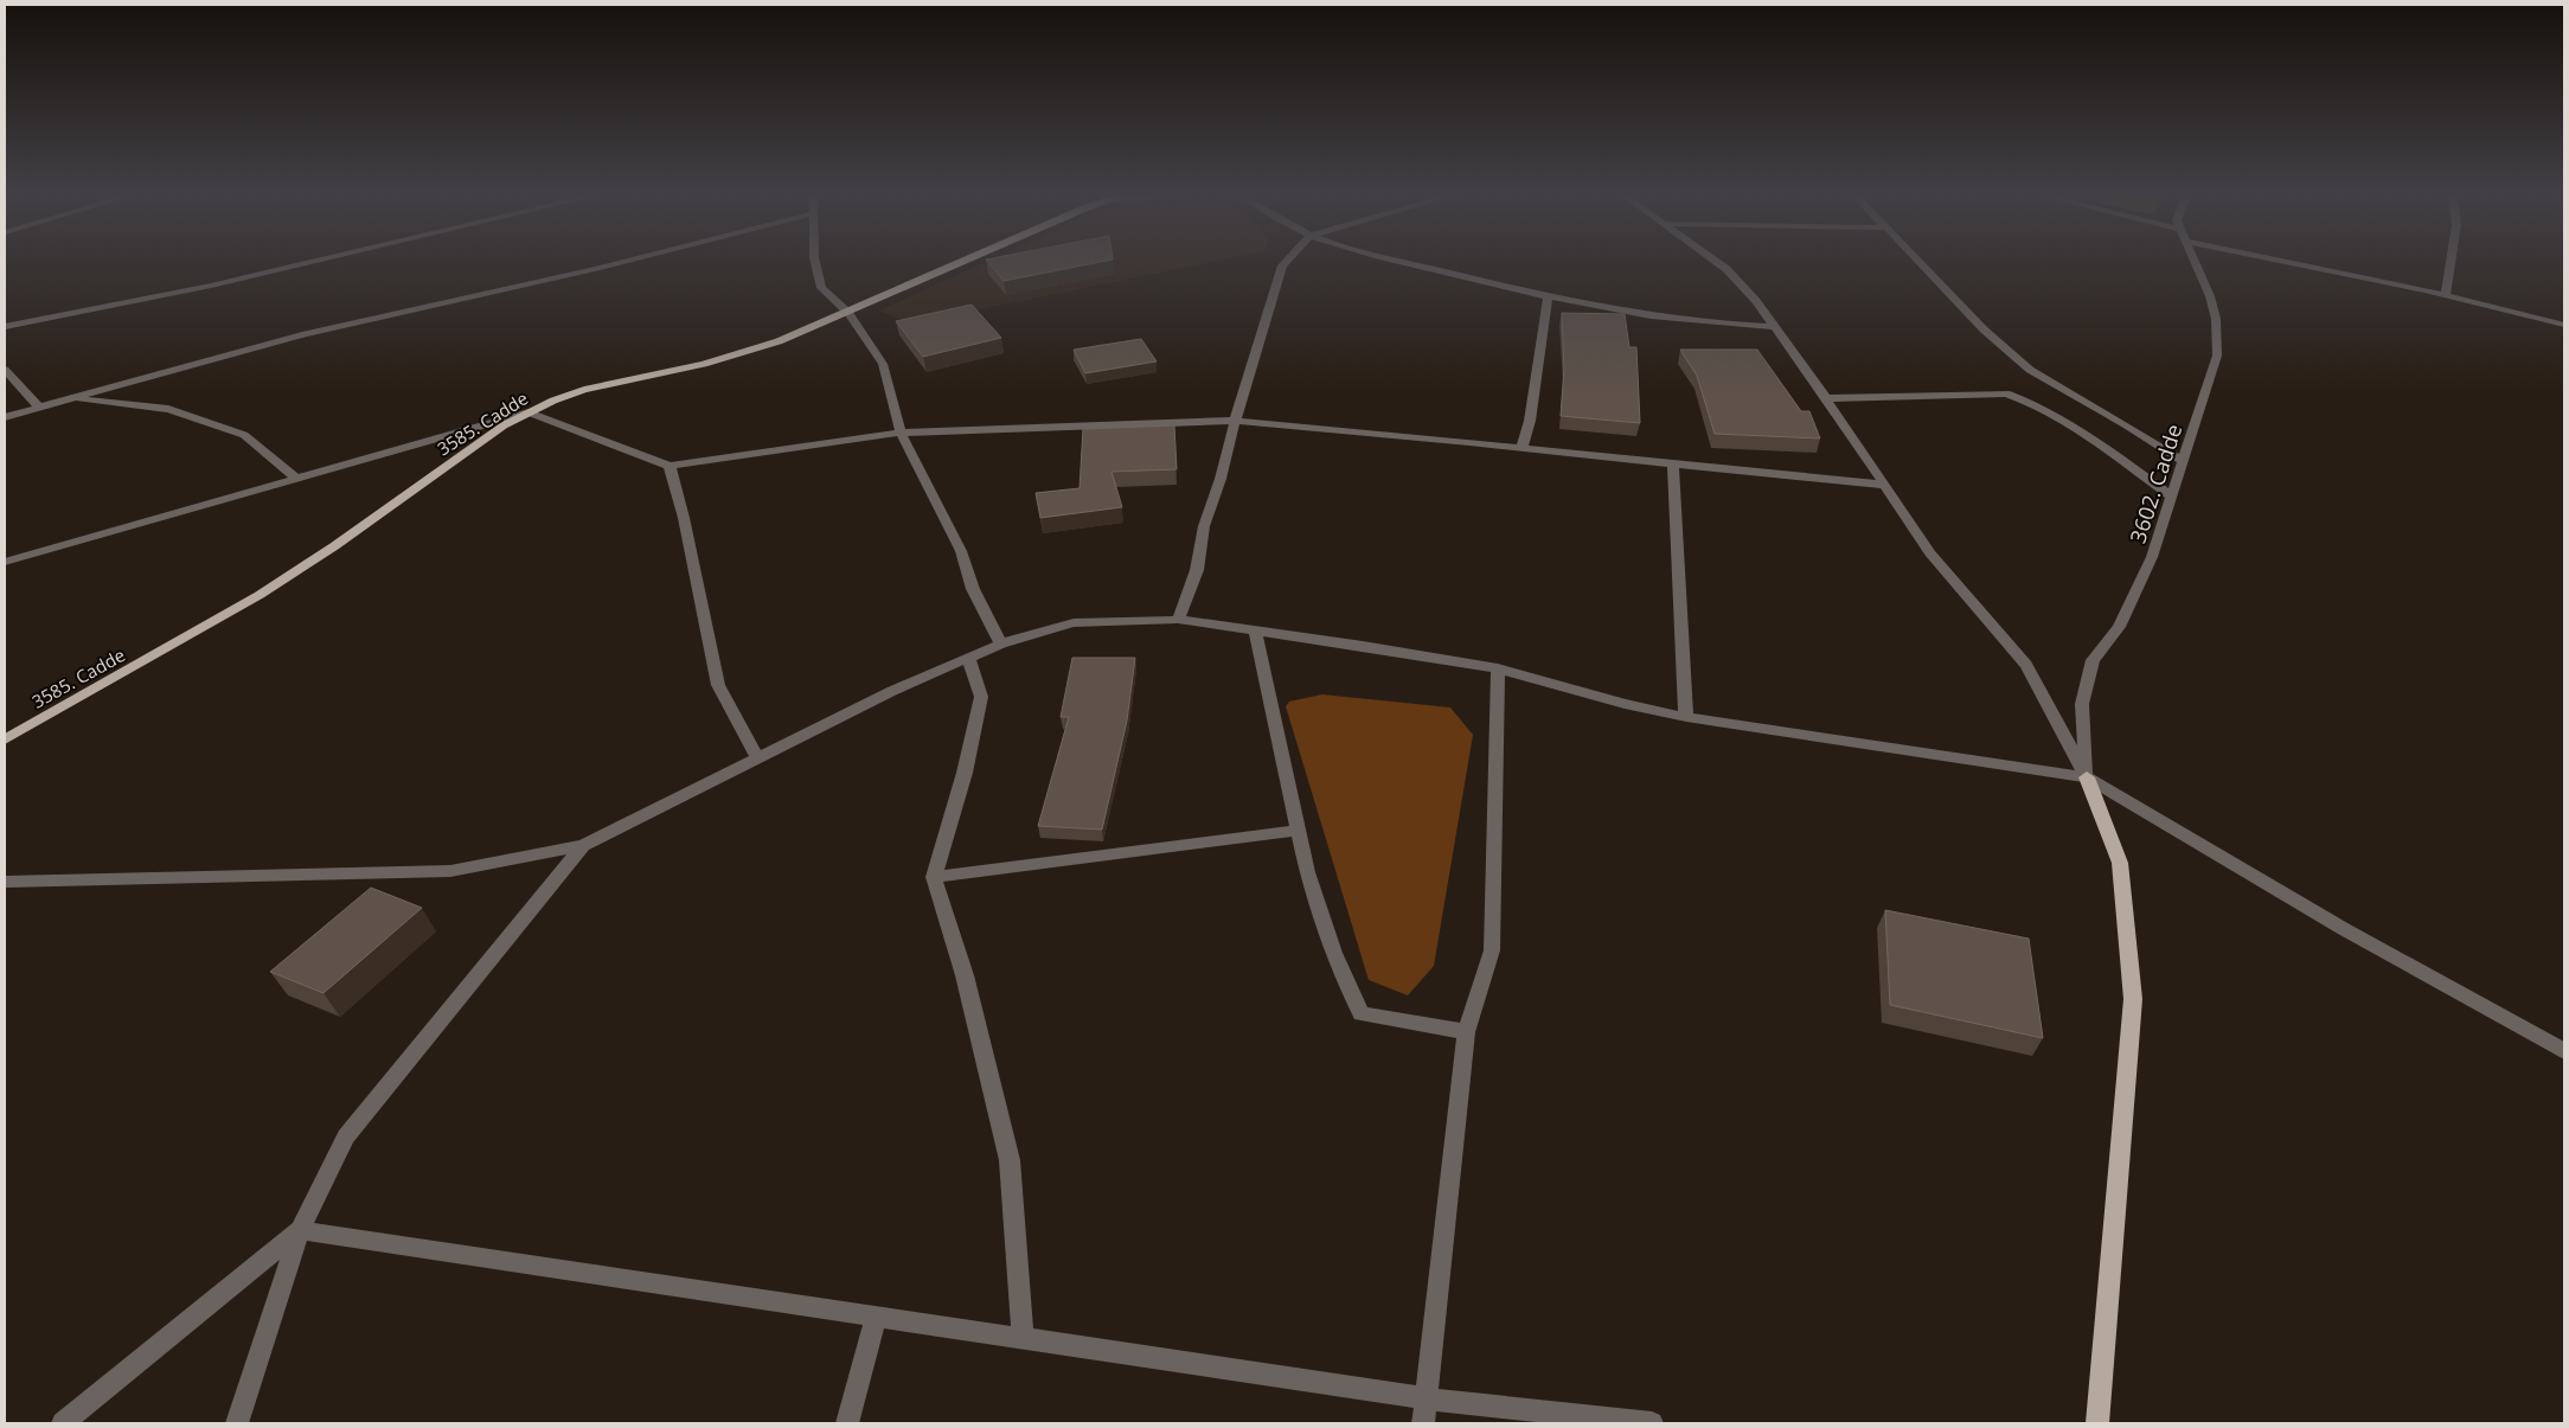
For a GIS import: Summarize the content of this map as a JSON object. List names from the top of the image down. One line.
{"streets":{"main road":["3585. Cadde"],"street":["3602. Cadde"]}}
